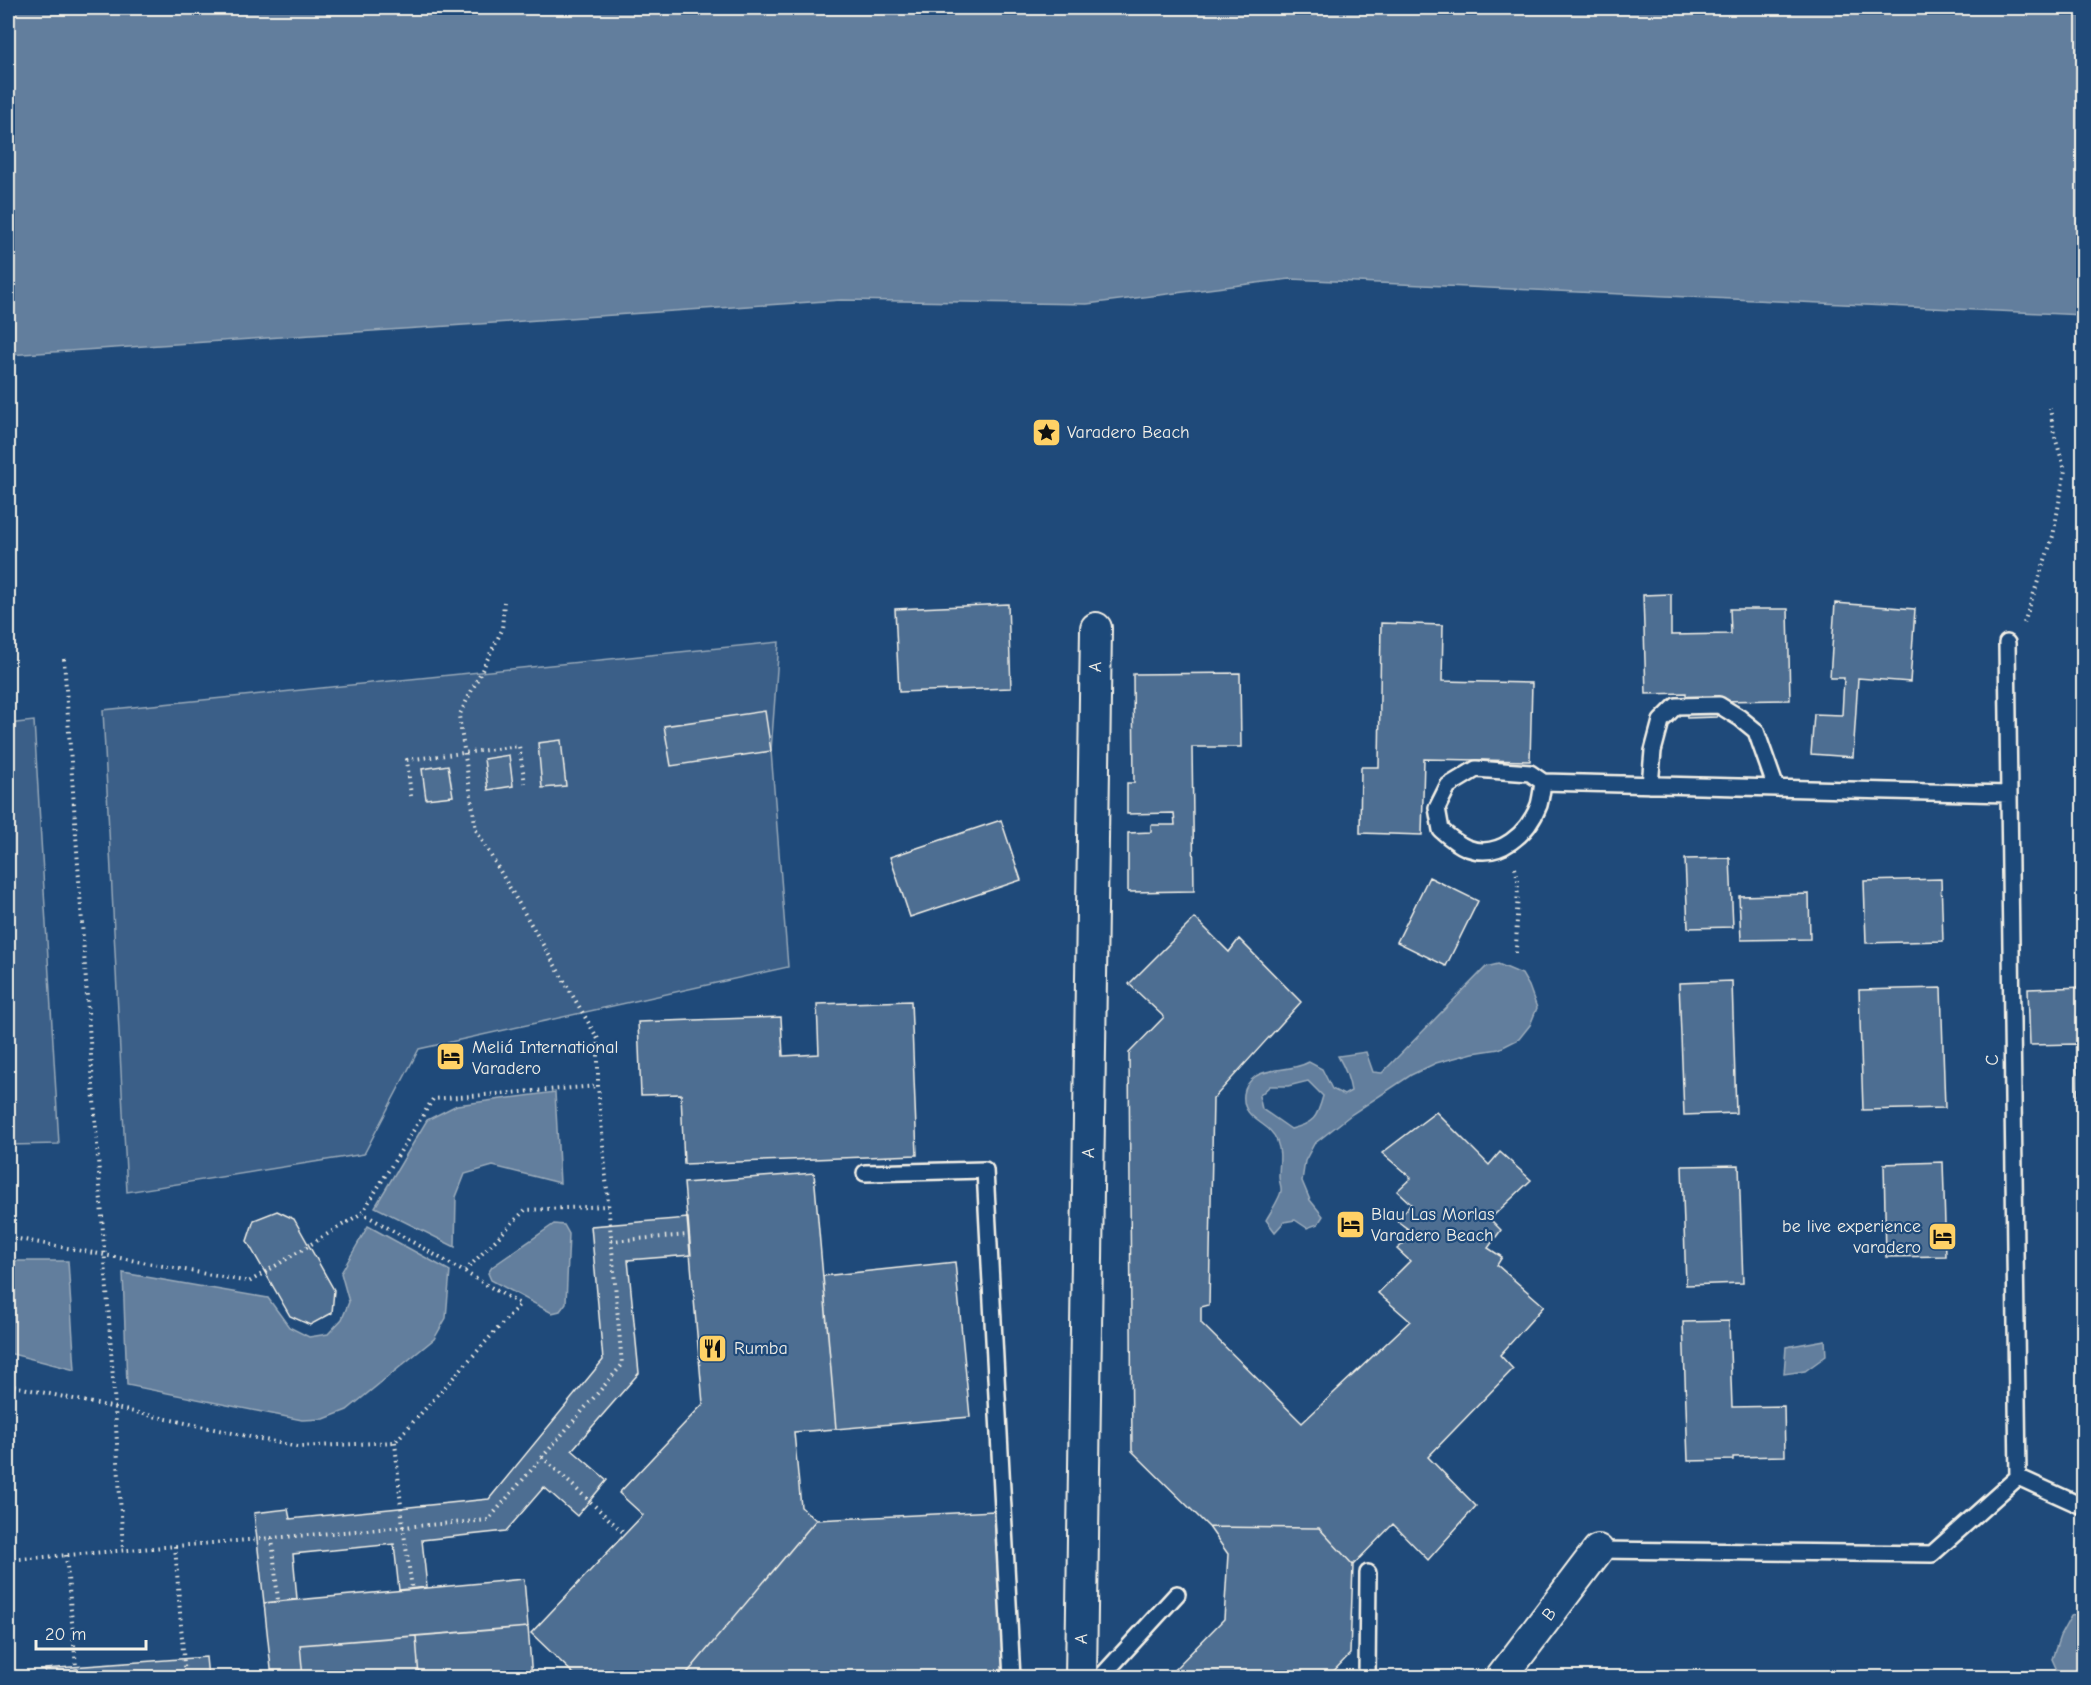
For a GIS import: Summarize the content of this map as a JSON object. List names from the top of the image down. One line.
{"streets":{"street":["A","B"],"lane":["C"]},"places":{"place":["Varadero Beach"],"hotel":["Meliá International Varadero","Blau Las Morlas Varadero Beach","be live experience varadero"],"restaurant":["Rumba"]},"scale_bar":"20 m"}
